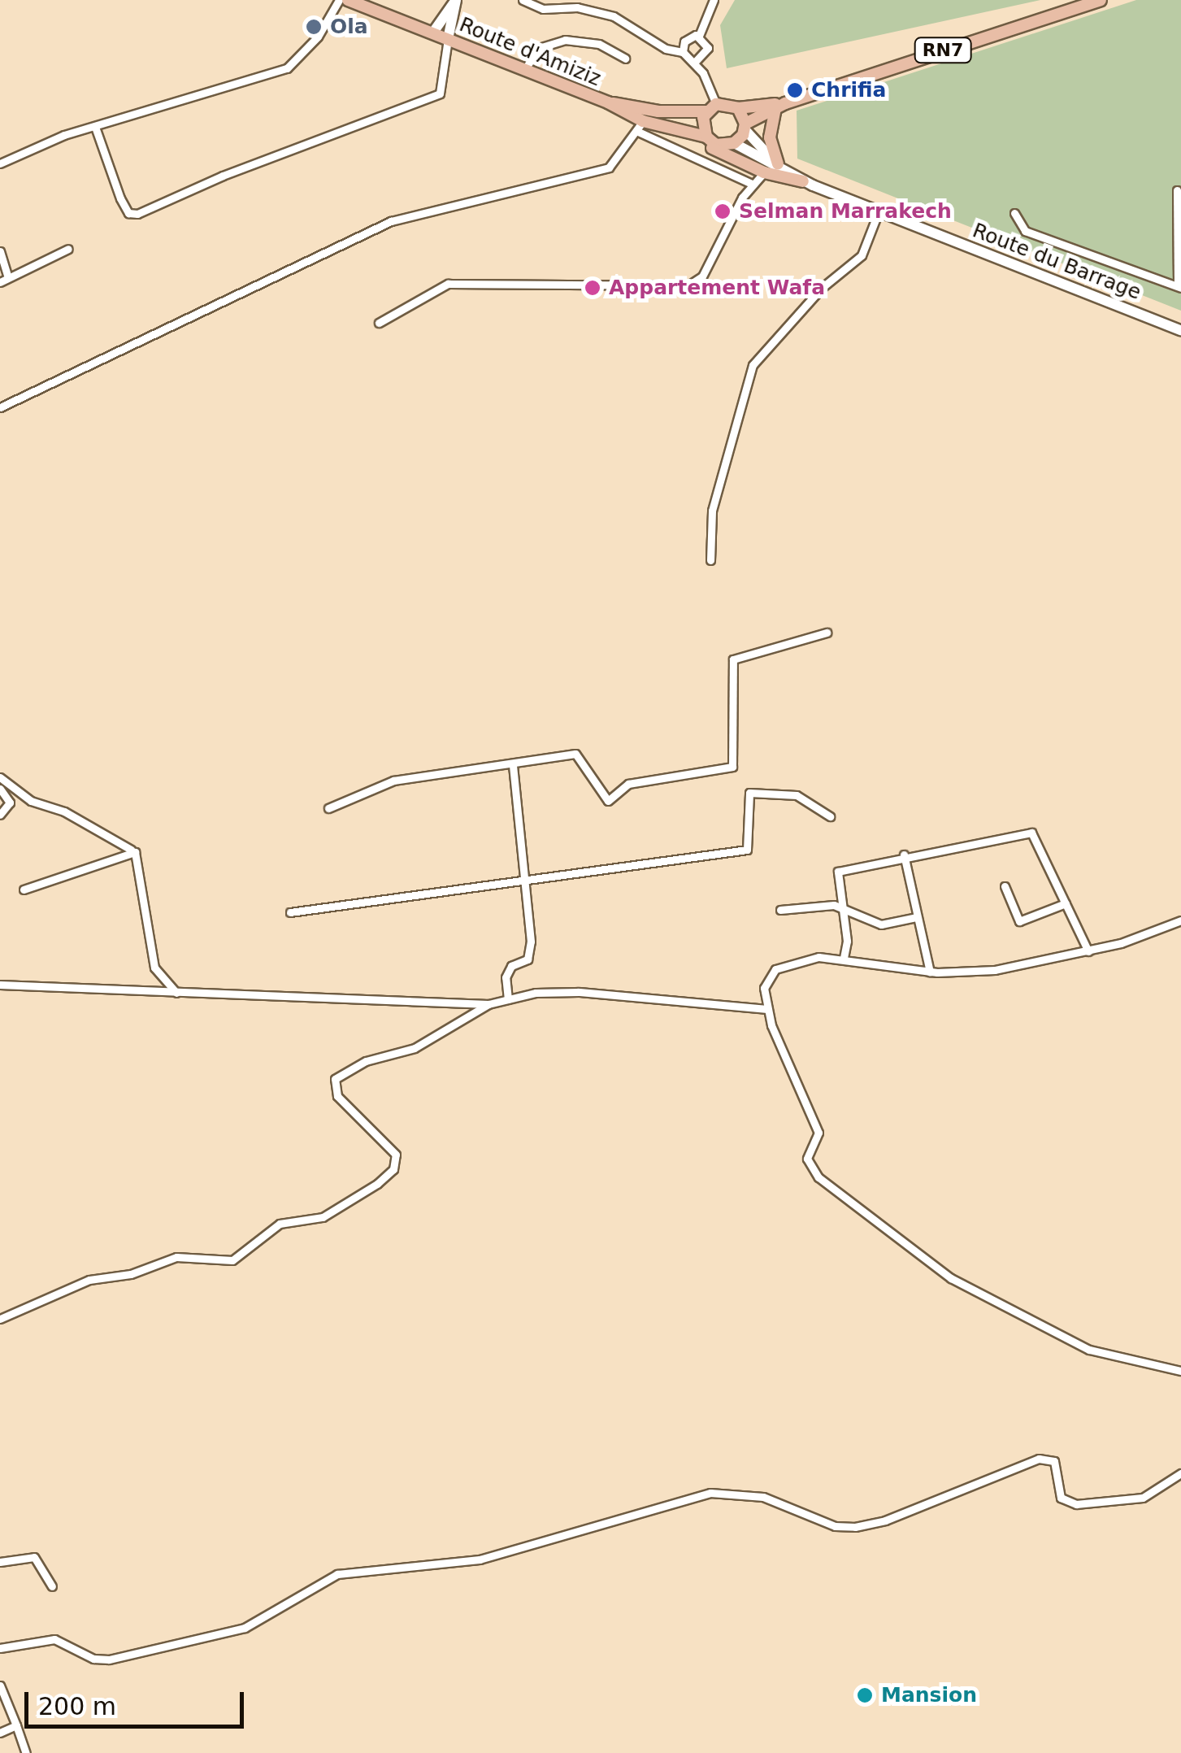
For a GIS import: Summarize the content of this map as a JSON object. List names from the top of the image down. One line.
{"streets":{"main road":["RN7","Route d'Amiziz","Route du Barrage"]},"crossings":[["RN7","Route d'Amiziz"],["RN7","Route du Barrage"]],"places":["Ola","Chrifia","Selman Marrakech","Appartement Wafa","Mansion"],"scale_bar":"200 m"}
